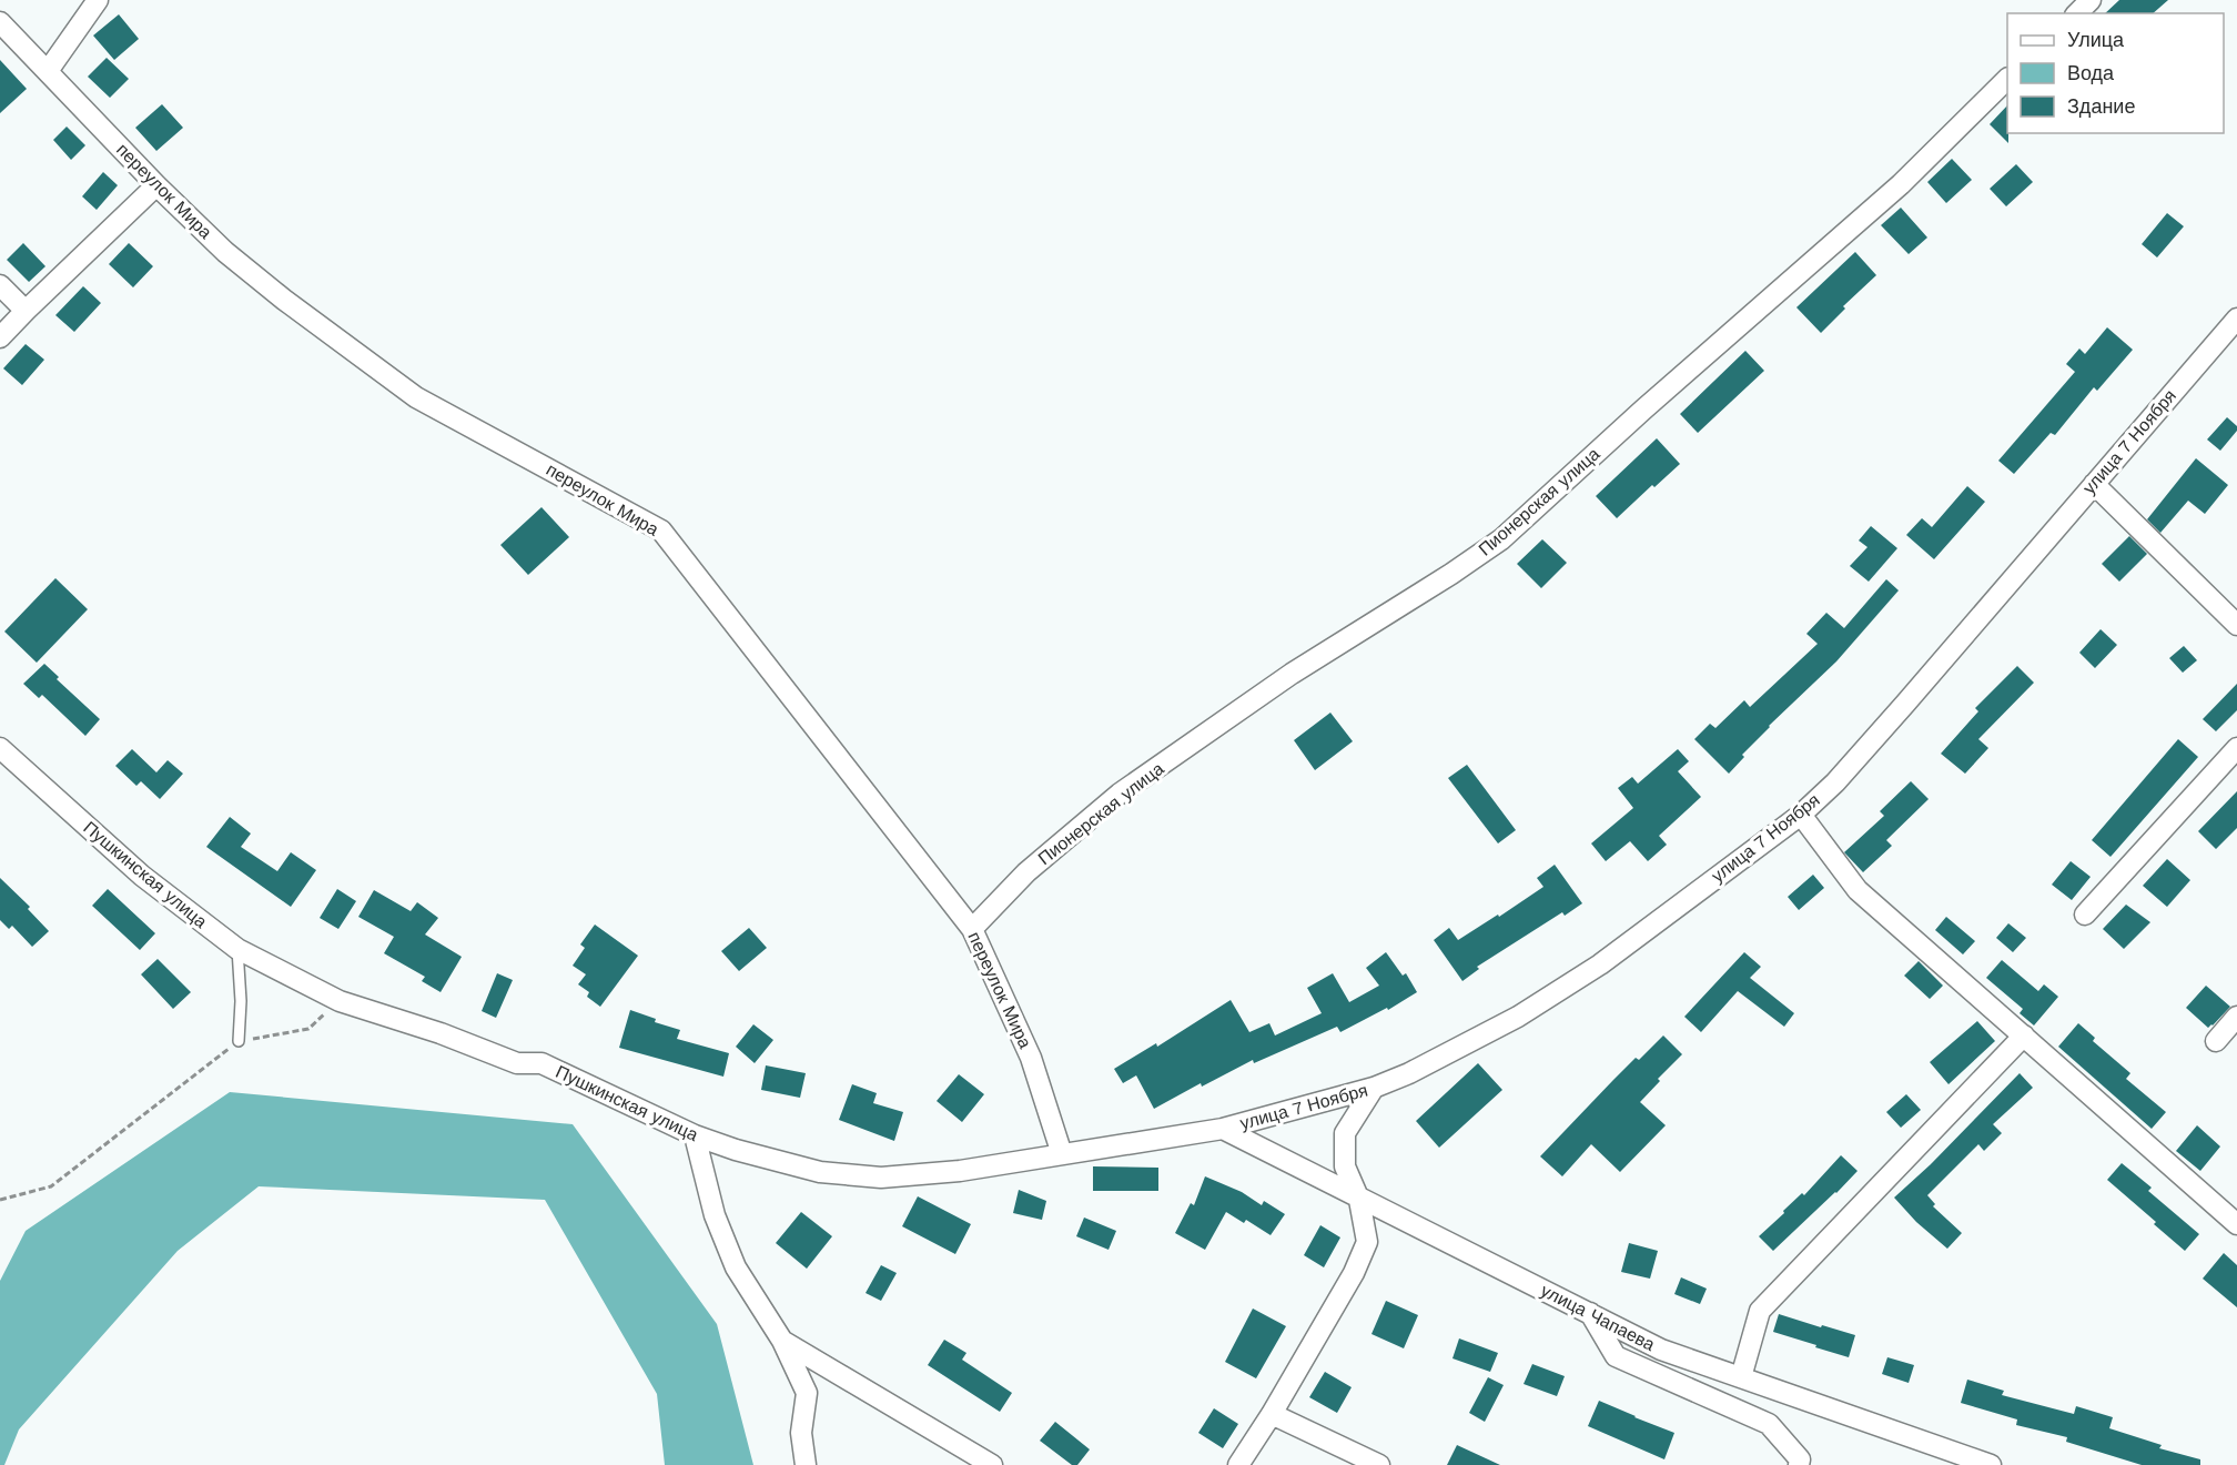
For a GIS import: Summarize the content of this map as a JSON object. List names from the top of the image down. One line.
{"streets":{"street":["переулок Мира","улица 7 Ноября","Пионерская улица","Пушкинская улица","улица Чапаева"]},"crossings":[["переулок Мира","Пионерская улица"],["переулок Мира","Пушкинская улица"],["улица 7 Ноября","Пушкинская улица"],["улица 7 Ноября","улица Чапаева"],["Пушкинская улица","улица Чапаева"]],"legend":["Улица","Вода","Здание"]}
